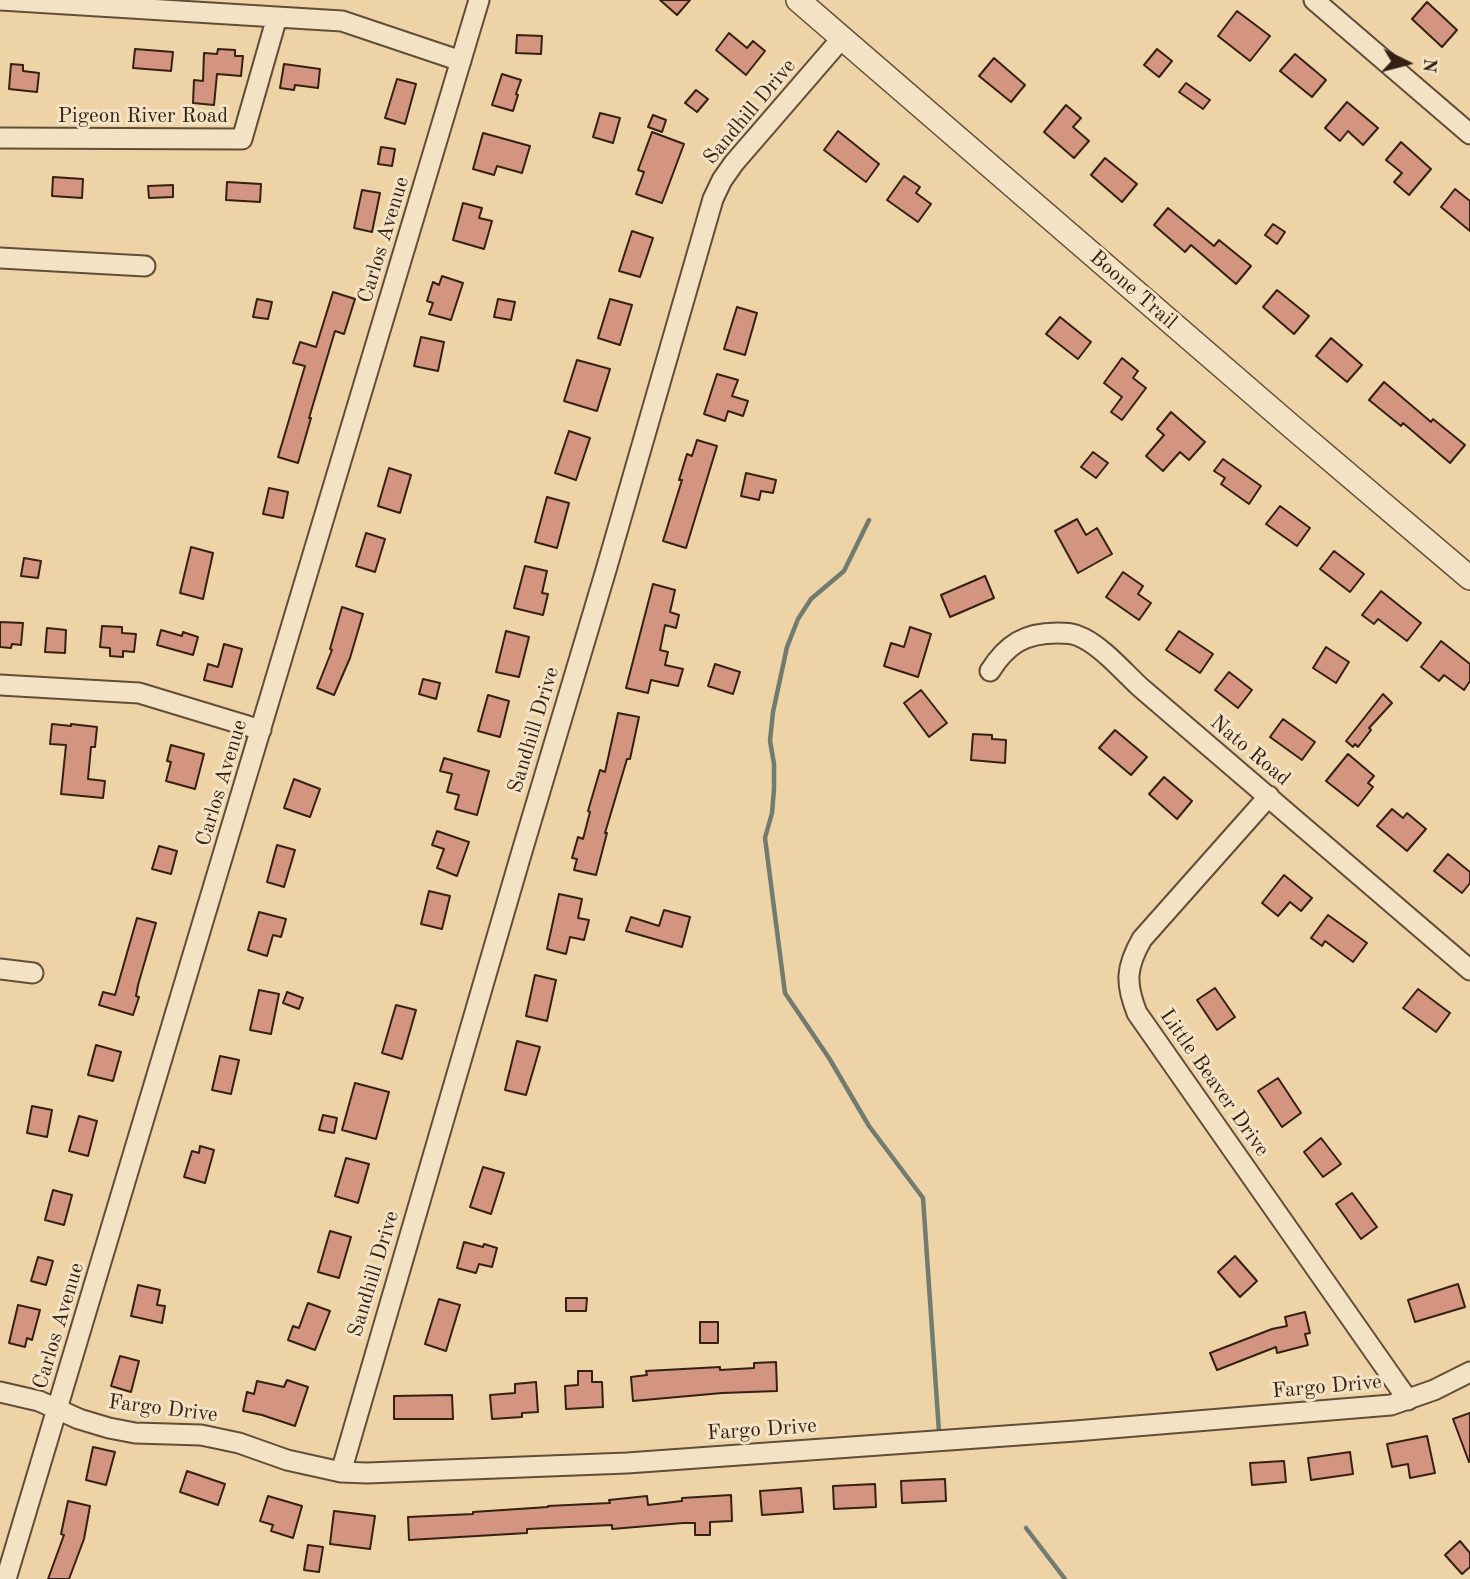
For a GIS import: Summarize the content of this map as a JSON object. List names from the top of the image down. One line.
{"streets":{"street":["Sandhill Drive","Pigeon River Road","Carlos Avenue","Boone Trail","Nato Road","Little Beaver Drive","Fargo Drive"]},"crossings":[["Sandhill Drive","Boone Trail"],["Sandhill Drive","Fargo Drive"],["Carlos Avenue","Fargo Drive"],["Nato Road","Little Beaver Drive"],["Little Beaver Drive","Fargo Drive"]],"north":"right"}
